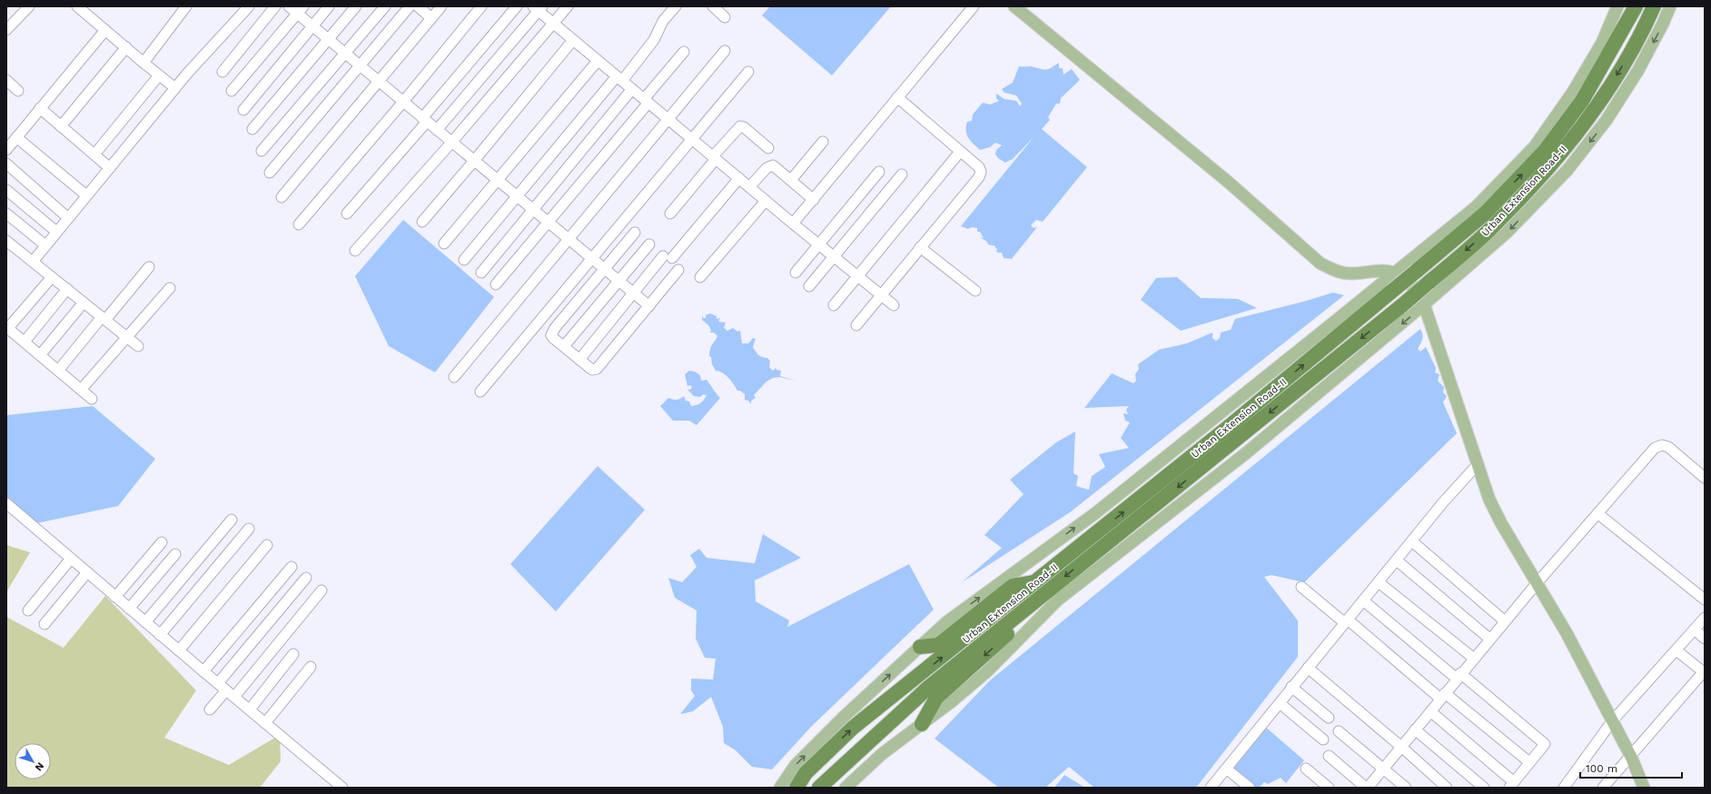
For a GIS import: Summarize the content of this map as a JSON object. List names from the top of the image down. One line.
{"streets":{"highway":["Urban Extension Road-II"]},"scale_bar":"100 m","north":"bottom right"}
